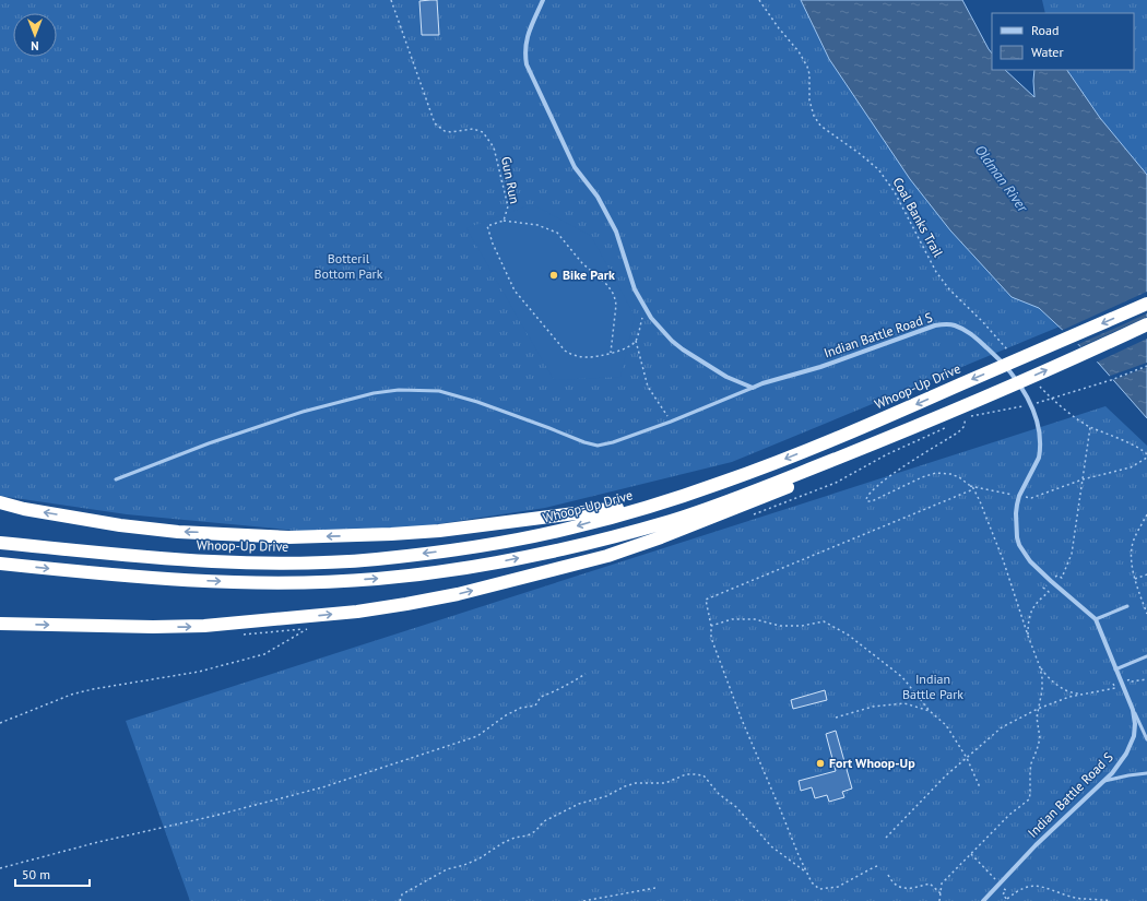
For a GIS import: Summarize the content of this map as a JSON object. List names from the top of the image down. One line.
{"streets":{"highway":["Whoop-Up Drive"],"street":["Indian Battle Road S"],"path":["Gun Run","Coal Banks Trail"]},"water":["Oldman River"],"parks":["Botteril Bottom Park","Indian Battle Park"],"places":["Bike Park","Fort Whoop-Up"],"legend":["Road","Water"],"scale_bar":"50 m","north":"bottom"}
